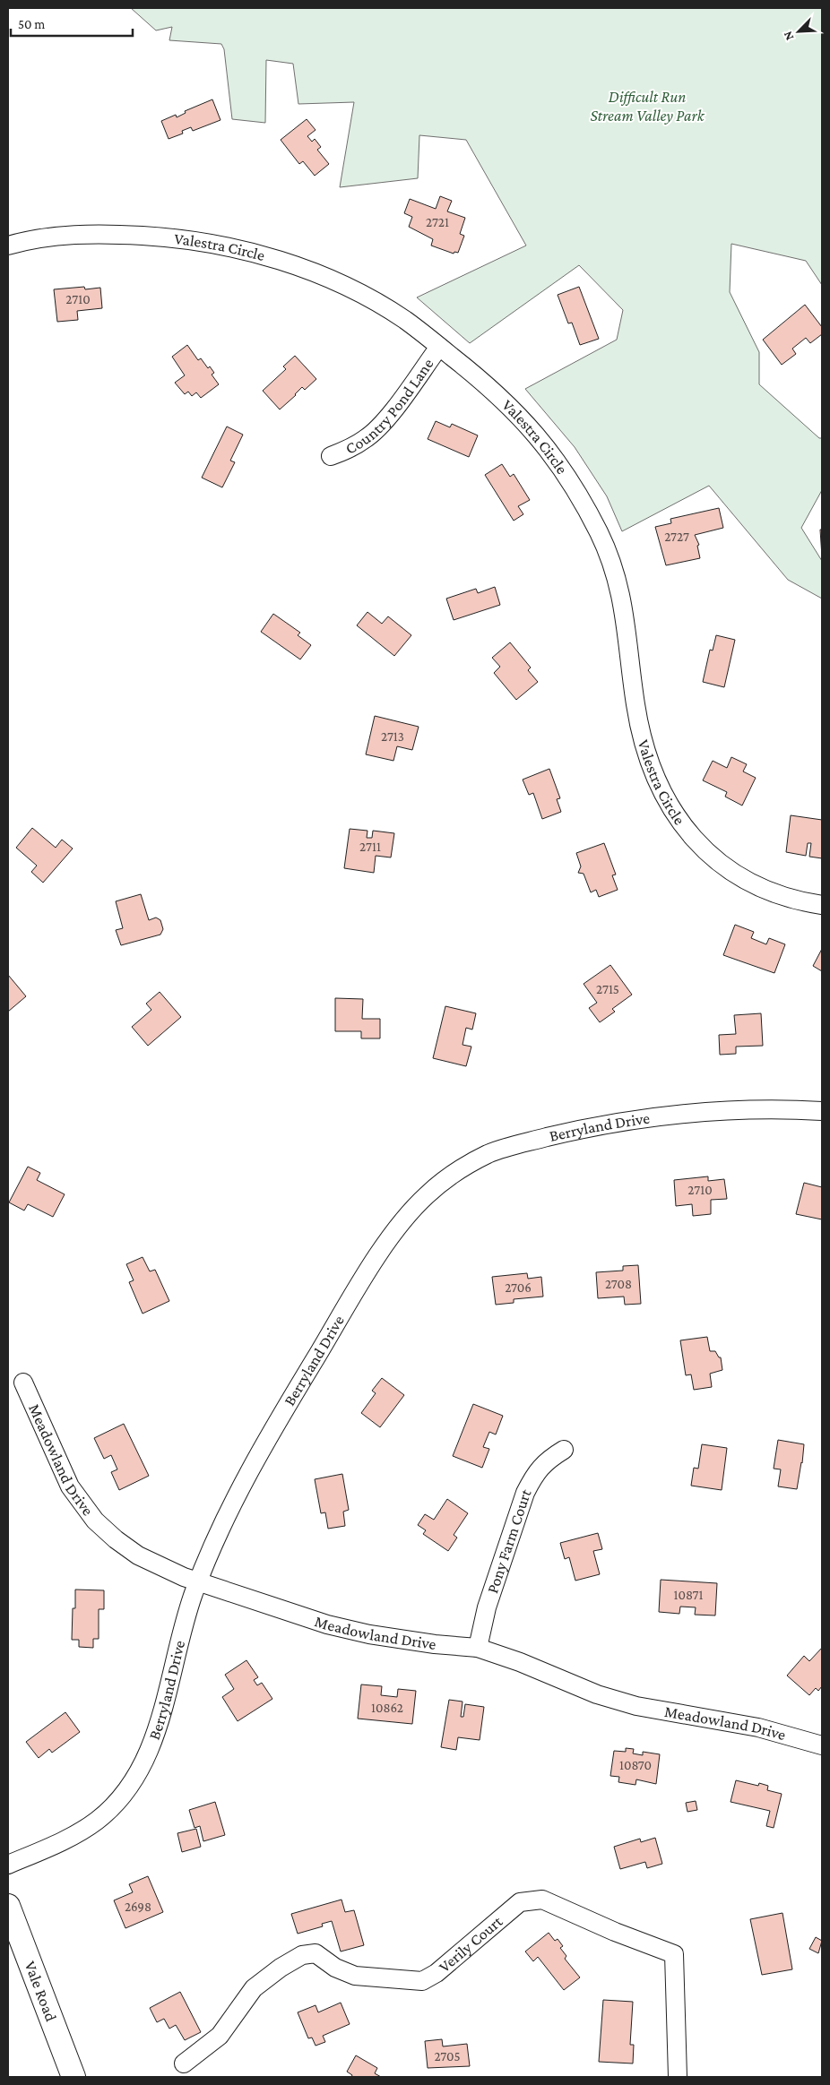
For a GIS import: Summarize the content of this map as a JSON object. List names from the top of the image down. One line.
{"streets":{"main road":["Vale Road"],"street":["Valestra Circle","Country Pond Lane","Berryland Drive","Meadowland Drive","Pony Farm Court","Verily Court"]},"crossings":[["Valestra Circle","Country Pond Lane"],["Berryland Drive","Meadowland Drive"],["Meadowland Drive","Pony Farm Court"]],"parks":["Difficult Run Stream Valley Park"],"house_numbers":["2721","2710","2727","2713","2711","2715","2710","2708","2706","10871","10862","10870","2698","2705"],"scale_bar":"50 m","north":"bottom left"}
